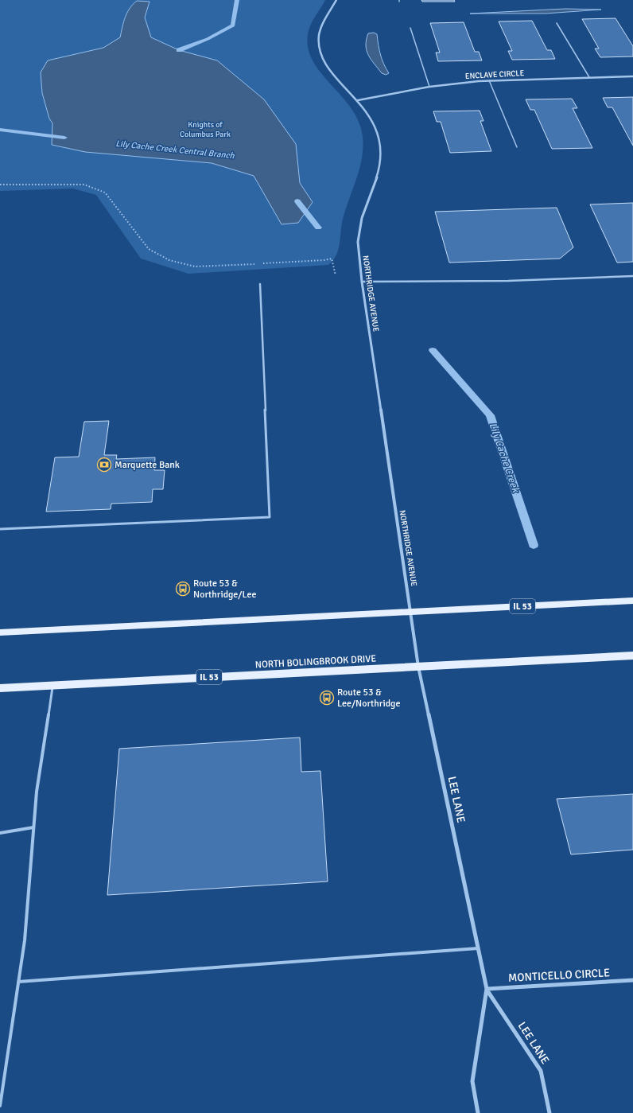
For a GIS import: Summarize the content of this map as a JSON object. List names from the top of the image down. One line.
{"streets":{"main road":["IL 53","NORTH BOLINGBROOK DRIVE"],"street":["ENCLAVE CIRCLE","NORTHRIDGE AVENUE","LEE LANE","MONTICELLO CIRCLE"]},"crossings":[["ENCLAVE CIRCLE","NORTHRIDGE AVENUE"],["NORTHRIDGE AVENUE","IL 53"],["NORTHRIDGE AVENUE","LEE LANE"],["IL 53","LEE LANE"],["NORTH BOLINGBROOK DRIVE","LEE LANE"],["LEE LANE","MONTICELLO CIRCLE"]],"water":["Lily Cache Creek Central Branch","Lily Cache Creek"],"parks":["Knights of Columbus Park"],"places":{"bank":["Marquette Bank"],"bus stop":["Route 53 & Northridge/Lee","Route 53 & Lee/Northridge"]}}
